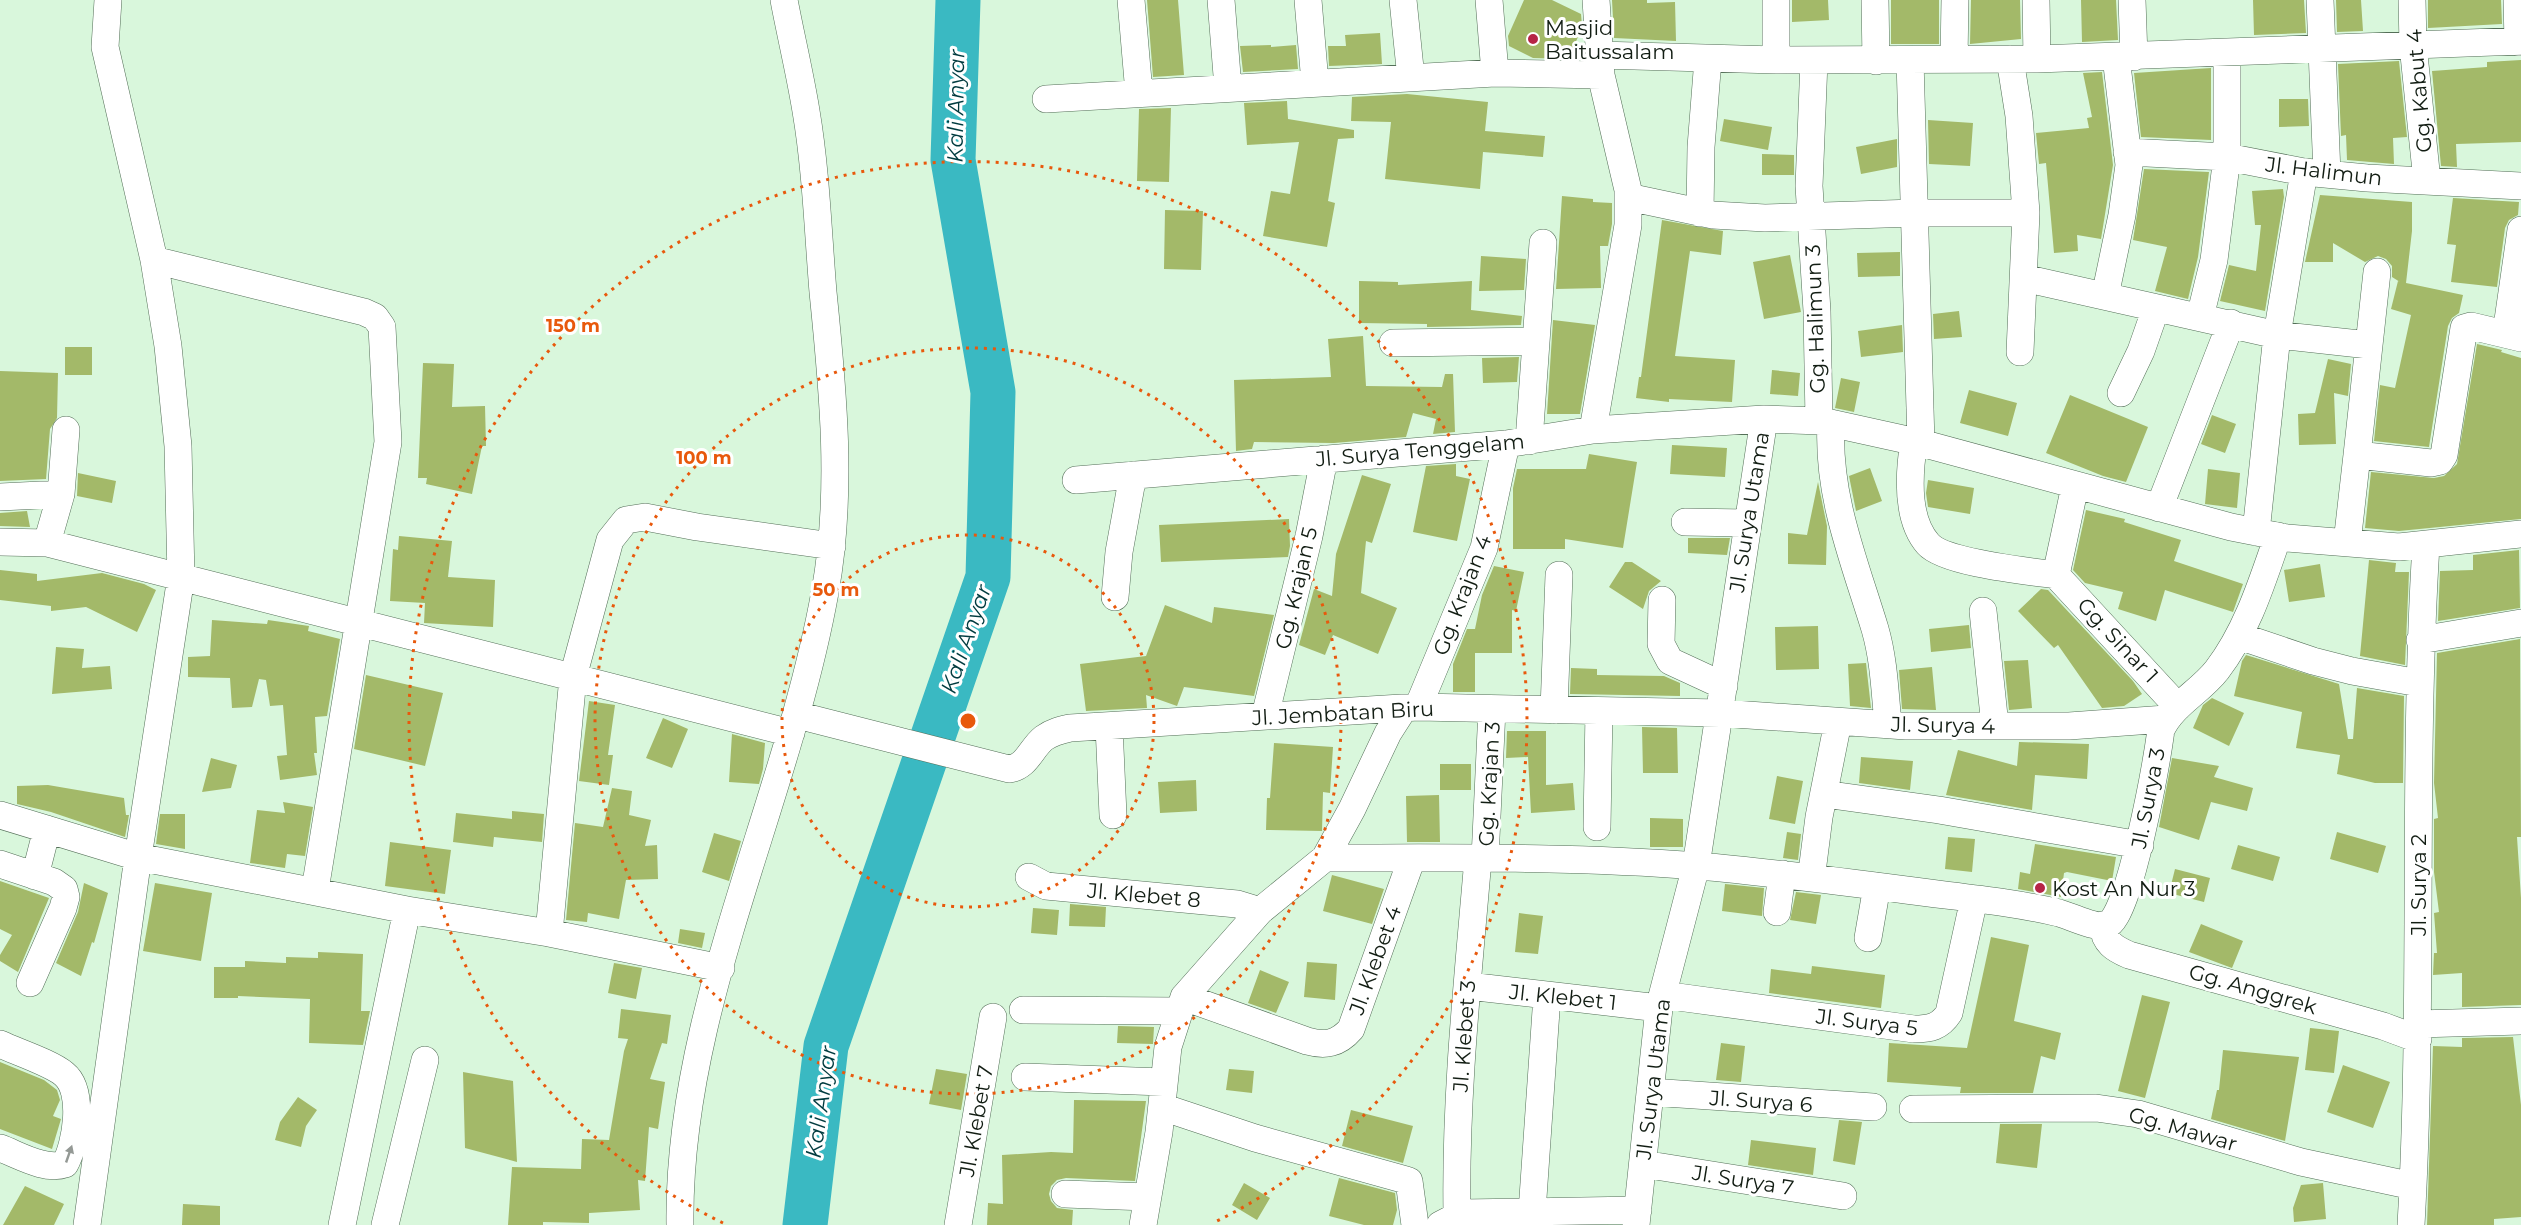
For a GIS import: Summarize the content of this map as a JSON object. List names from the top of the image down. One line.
{"streets":{"street":["Gg. Kabut 4","Jl. Halimun","Gg. Halimun 3","Jl. Surya Tenggelam","Jl. Surya Utama","Gg. Krajan 5","Gg. Krajan 4","Gg. Sinar 1","Jl. Jembatan Biru","Jl. Surya 4","Gg. Krajan 3","Jl. Surya 3","Jl. Surya 2","Jl. Klebet 8","Jl. Klebet 4","Gg. Anggrek","Jl. Klebet 1","Jl. Surya 5","Jl. Klebet 3","Jl. Surya 6","Jl. Klebet 7","Gg. Mawar","Jl. Surya 7"]},"crossings":[["Gg. Kabut 4","Jl. Halimun"],["Gg. Halimun 3","Jl. Surya Utama"],["Gg. Halimun 3","Jl. Surya 4"],["Jl. Surya Tenggelam","Jl. Surya Utama"],["Jl. Surya Tenggelam","Gg. Krajan 5"],["Jl. Surya Tenggelam","Gg. Krajan 4"],["Jl. Surya Utama","Jl. Jembatan Biru"],["Jl. Surya Utama","Jl. Surya 4"],["Jl. Surya Utama","Jl. Surya 2"],["Jl. Surya Utama","Jl. Klebet 1"],["Jl. Surya Utama","Jl. Surya 5"],["Jl. Surya Utama","Jl. Surya 6"],["Jl. Surya Utama","Jl. Surya 7"],["Gg. Krajan 5","Jl. Jembatan Biru"],["Gg. Krajan 4","Jl. Jembatan Biru"],["Gg. Sinar 1","Jl. Surya 4"],["Gg. Sinar 1","Jl. Surya 3"],["Jl. Jembatan Biru","Jl. Surya 4"],["Jl. Jembatan Biru","Gg. Krajan 3"],["Jl. Surya 4","Jl. Surya 3"],["Gg. Krajan 3","Jl. Klebet 3"],["Jl. Surya 3","Gg. Anggrek"],["Jl. Surya 2","Gg. Anggrek"],["Jl. Surya 2","Gg. Mawar"],["Jl. Klebet 1","Jl. Surya 5"],["Jl. Klebet 1","Jl. Klebet 3"]],"water":["Kali Anyar"],"places":["Masjid Baitussalam","Kost An Nur 3"],"rings":["150 m","100 m","50 m"]}
